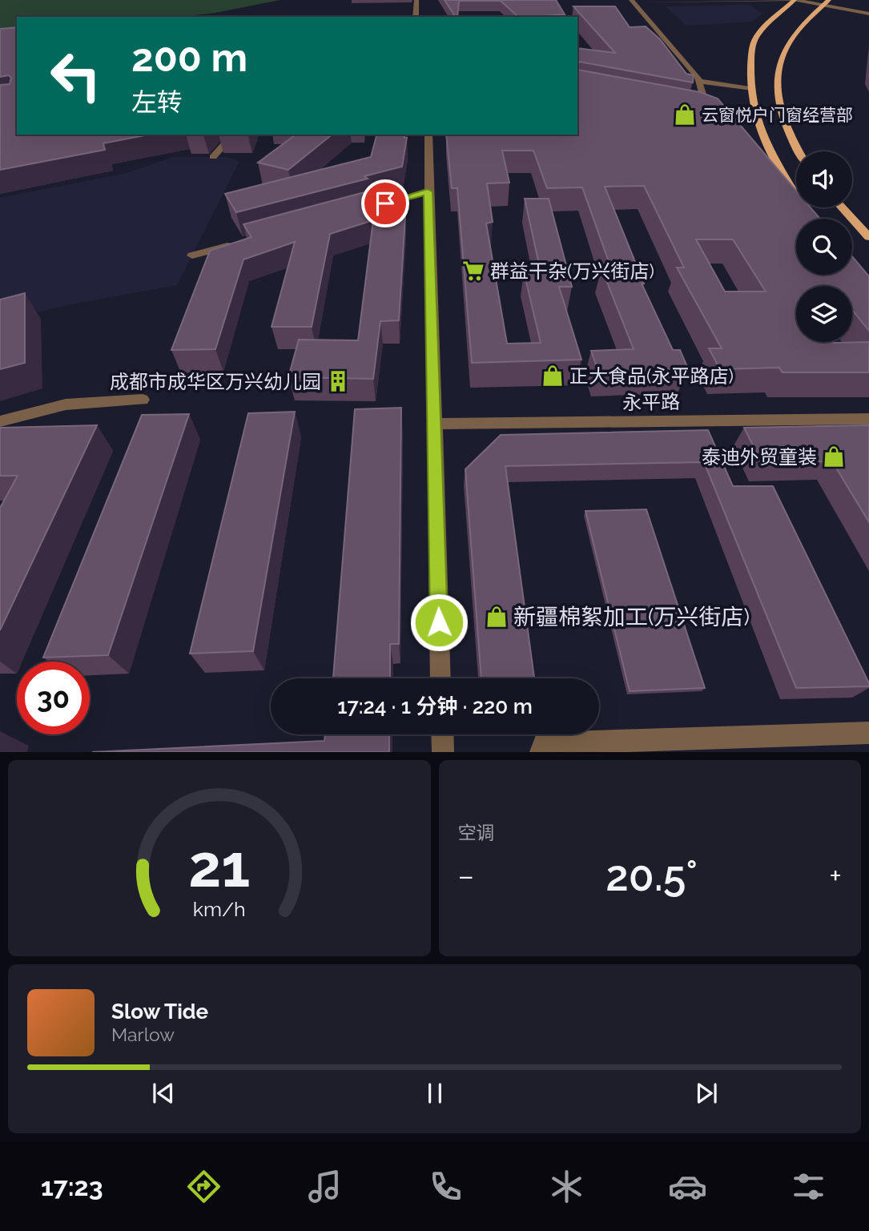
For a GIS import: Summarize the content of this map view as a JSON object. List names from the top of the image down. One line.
{"streets":{"street":["永平路"]},"places":{"shop":["云窗悦户门窗经营部","正大食品(永平路店)","泰迪外贸童装","新疆棉絮加工(万兴街店)"],"supermarket":["群益干杂(万兴街店)"],"building":["成都市成华区万兴幼儿园"]},"page":{"turn":["200 m","左转"],"limit":"30","trip":"17:24 · 1 分钟 · 220 m","tile":"空调","heat":["−","20.5°","+"],"song":["Slow Tide","Marlow"],"tabs":"17:23","gauge":["21","km/h"]}}
